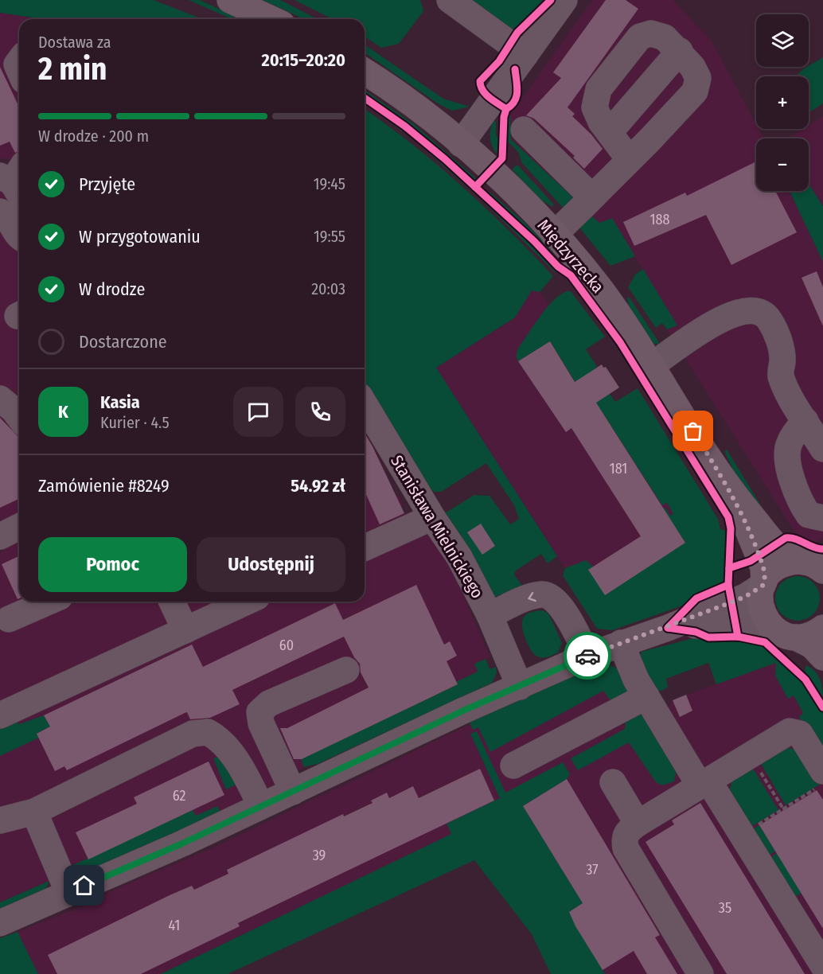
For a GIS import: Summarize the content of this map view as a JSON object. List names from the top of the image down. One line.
{"streets":{"main road":["Międzyrzecka"],"street":["Stanisława Mielnickiego"]},"house_numbers":["188","181","60","62","39","37","35","41"],"page":{"map_buttons":["+","−"],"heading":["2 min","Dostawa za","20:15–20:20"],"panel":["Kasia","Kurier · 4.5","Zamówienie #8249","54.92 zł"],"bar":"W drodze · 200 m","list":[["Przyjęte","19:45"],["W przygotowaniu","19:55"],["W drodze","20:03"],"Dostarczone"],"round":"K","buttons":["Pomoc","Udostępnij"]}}
